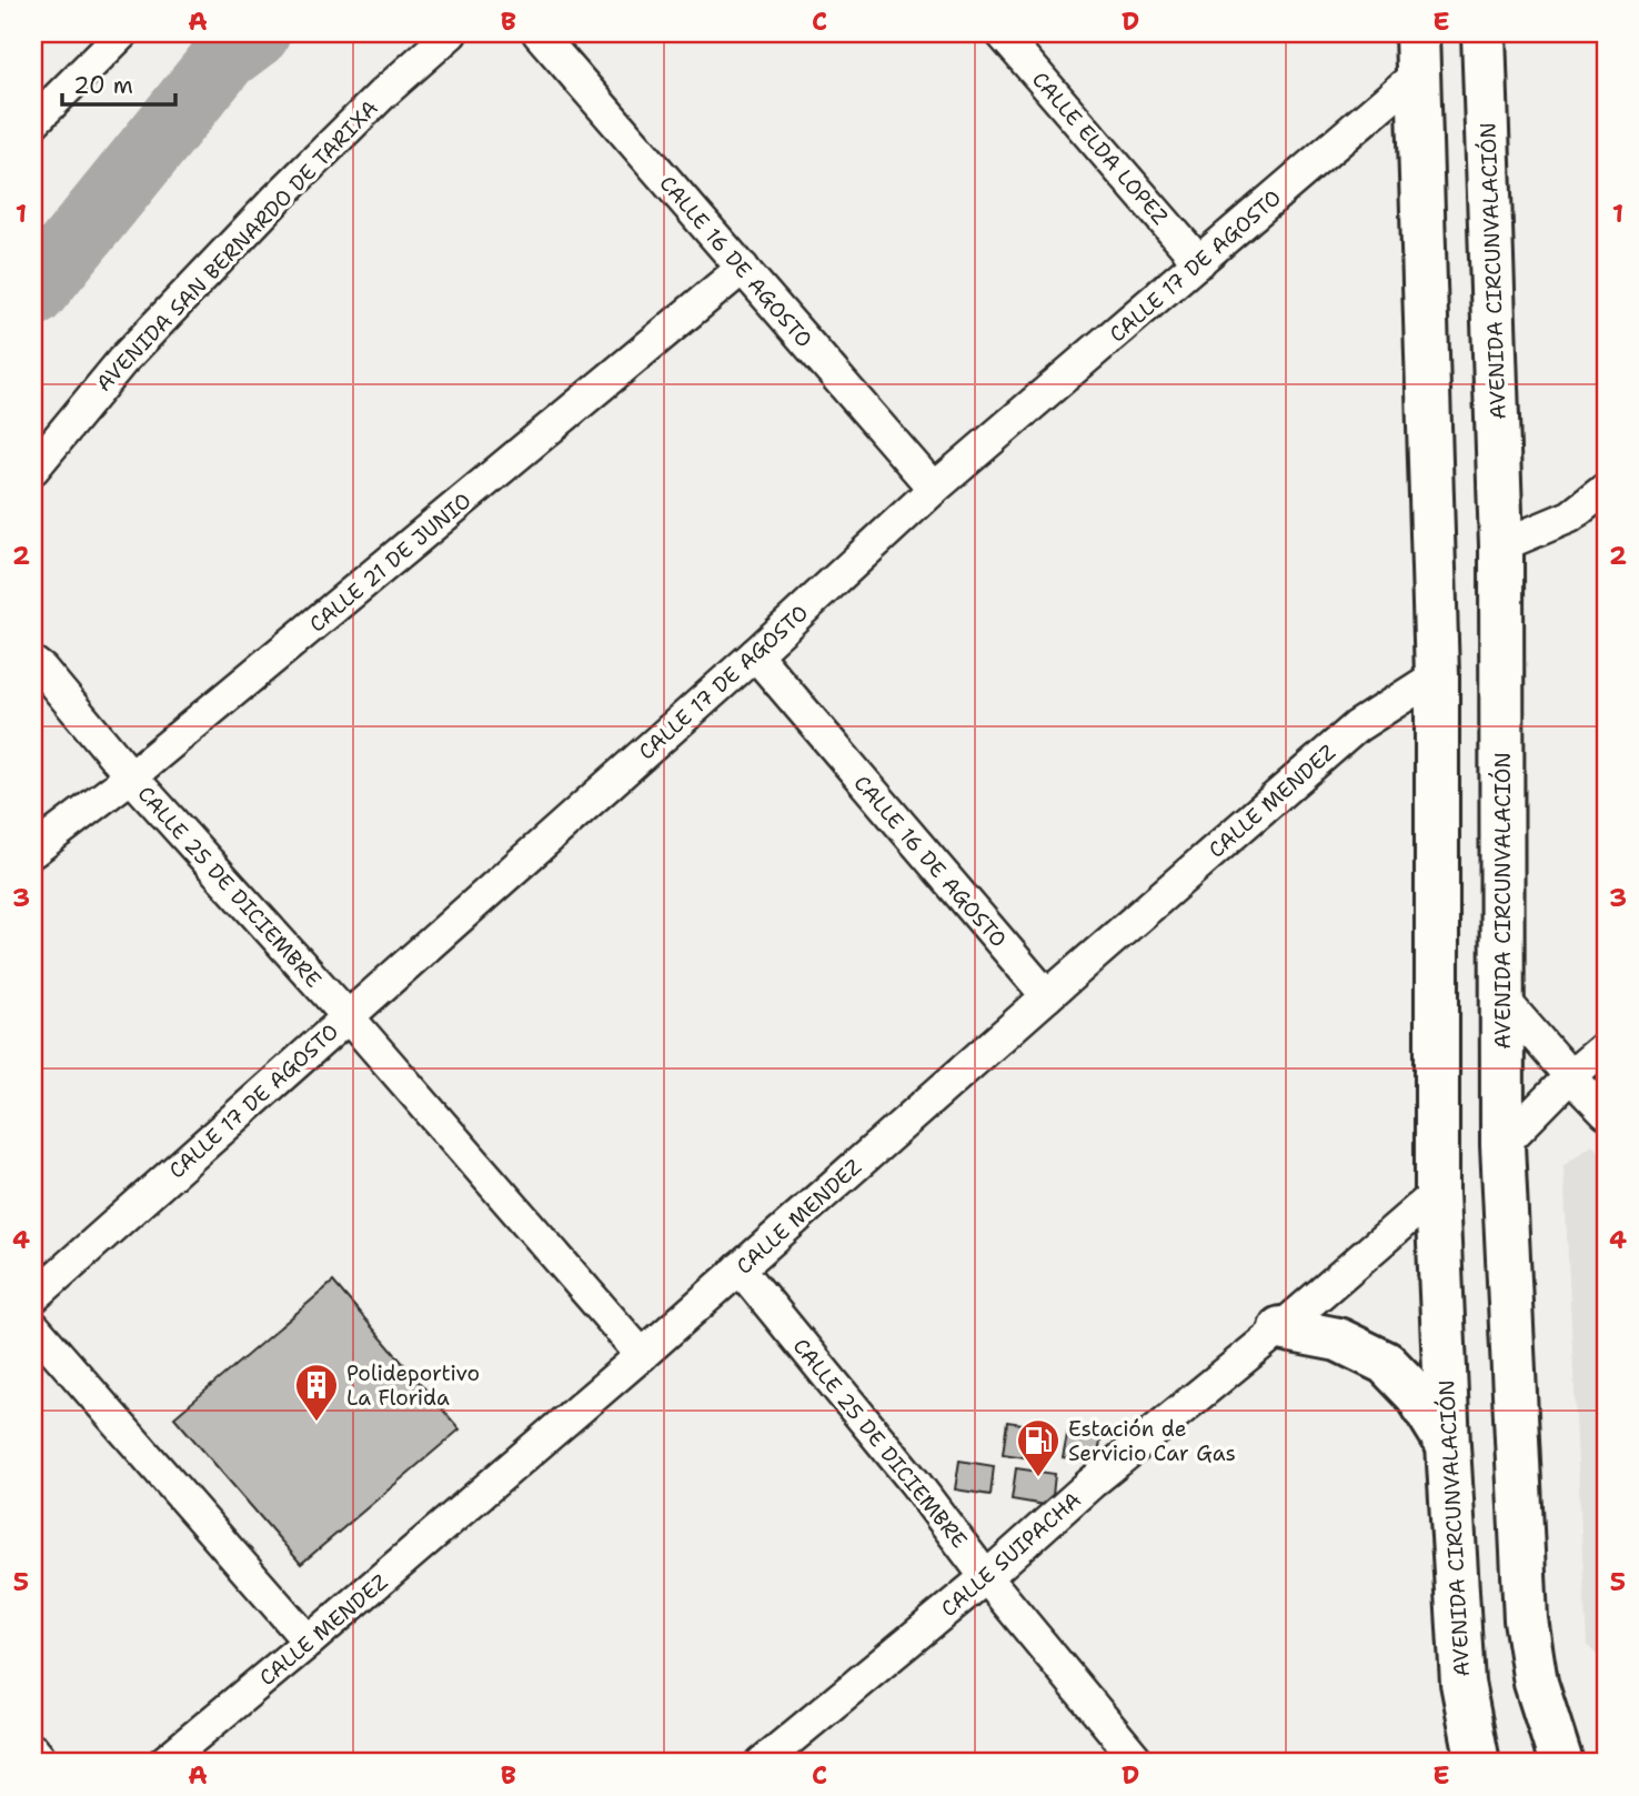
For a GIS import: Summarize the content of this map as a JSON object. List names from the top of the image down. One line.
{"streets":{"highway":["AVENIDA CIRCUNVALACIÓN"],"street":["CALLE ELDA LOPEZ","AVENIDA SAN BERNARDO DE TARIXA","CALLE 16 DE AGOSTO","CALLE 17 DE AGOSTO","CALLE 21 DE JUNIO","CALLE MENDEZ","CALLE 25 DE DICIEMBRE","CALLE SUIPACHA"]},"crossings":[["CALLE ELDA LOPEZ","CALLE 17 DE AGOSTO"],["CALLE 16 DE AGOSTO","CALLE 17 DE AGOSTO"],["CALLE 16 DE AGOSTO","CALLE 21 DE JUNIO"],["CALLE 16 DE AGOSTO","CALLE MENDEZ"],["CALLE 17 DE AGOSTO","AVENIDA CIRCUNVALACIÓN"],["CALLE 17 DE AGOSTO","CALLE 25 DE DICIEMBRE"],["AVENIDA CIRCUNVALACIÓN","CALLE MENDEZ"],["AVENIDA CIRCUNVALACIÓN","CALLE SUIPACHA"],["CALLE 21 DE JUNIO","CALLE 25 DE DICIEMBRE"],["CALLE MENDEZ","CALLE 25 DE DICIEMBRE"],["CALLE 25 DE DICIEMBRE","CALLE SUIPACHA"]],"places":{"building":["Polideportivo La Florida"],"fuel station":["Estación de Servicio Car Gas"]},"scale_bar":"20 m","grid":{"columns":["A","B","C","D","E"],"rows":["1","2","3","4","5"]}}
